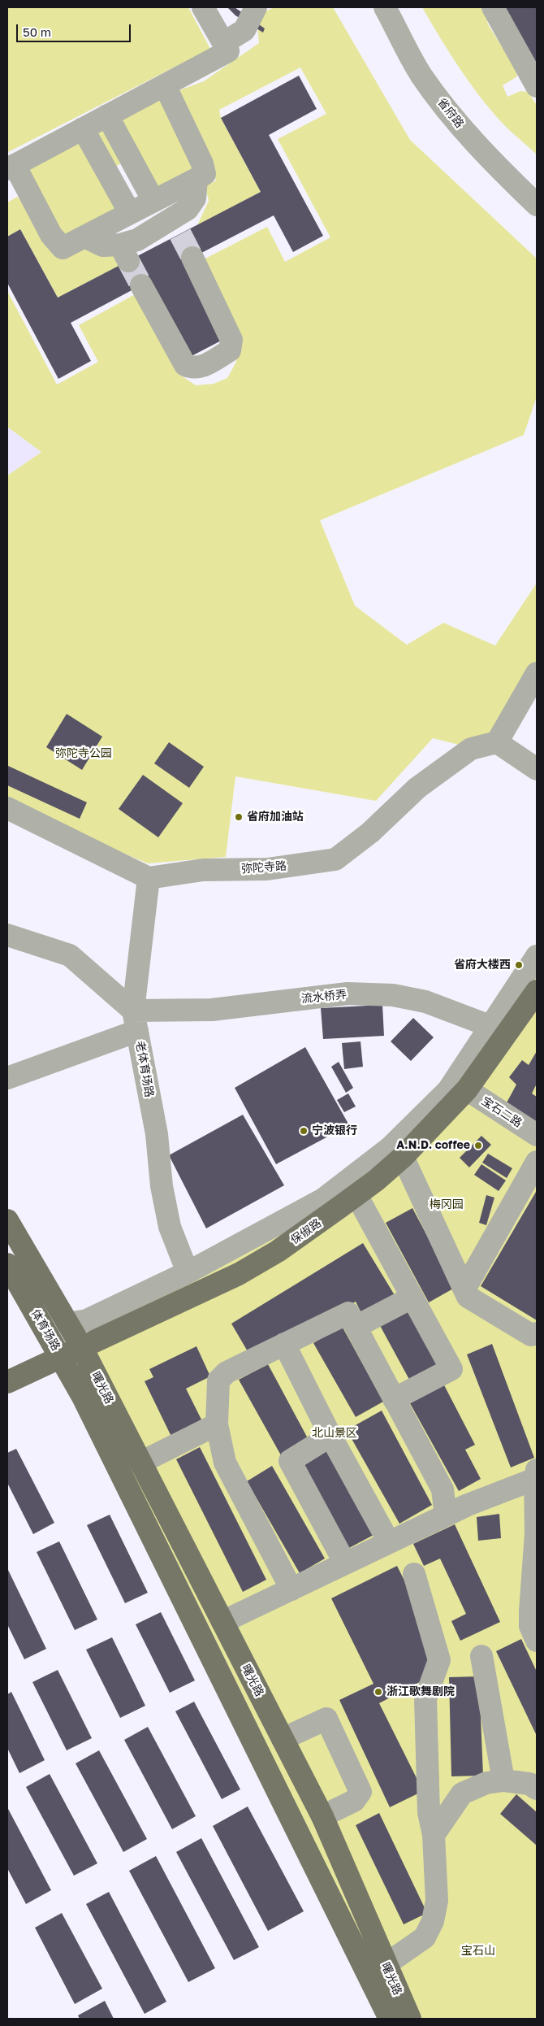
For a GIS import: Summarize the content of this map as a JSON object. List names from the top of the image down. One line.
{"streets":{"main road":["保俶路","体育场路","曙光路"],"street":["省府路","弥陀寺路","流水桥弄","老体育场路","宝石二路"]},"crossings":[["弥陀寺路","老体育场路"],["流水桥弄","老体育场路"],["流水桥弄","保俶路"],["宝石二路","保俶路"],["保俶路","体育场路"],["保俶路","曙光路"],["体育场路","曙光路"]],"parks":["弥陀寺公园","梅冈园","北山景区","宝石山"],"places":["省府加油站","省府大楼西","宁波银行","A.N.D. coffee","浙江歌舞剧院"],"scale_bar":"50 m"}
